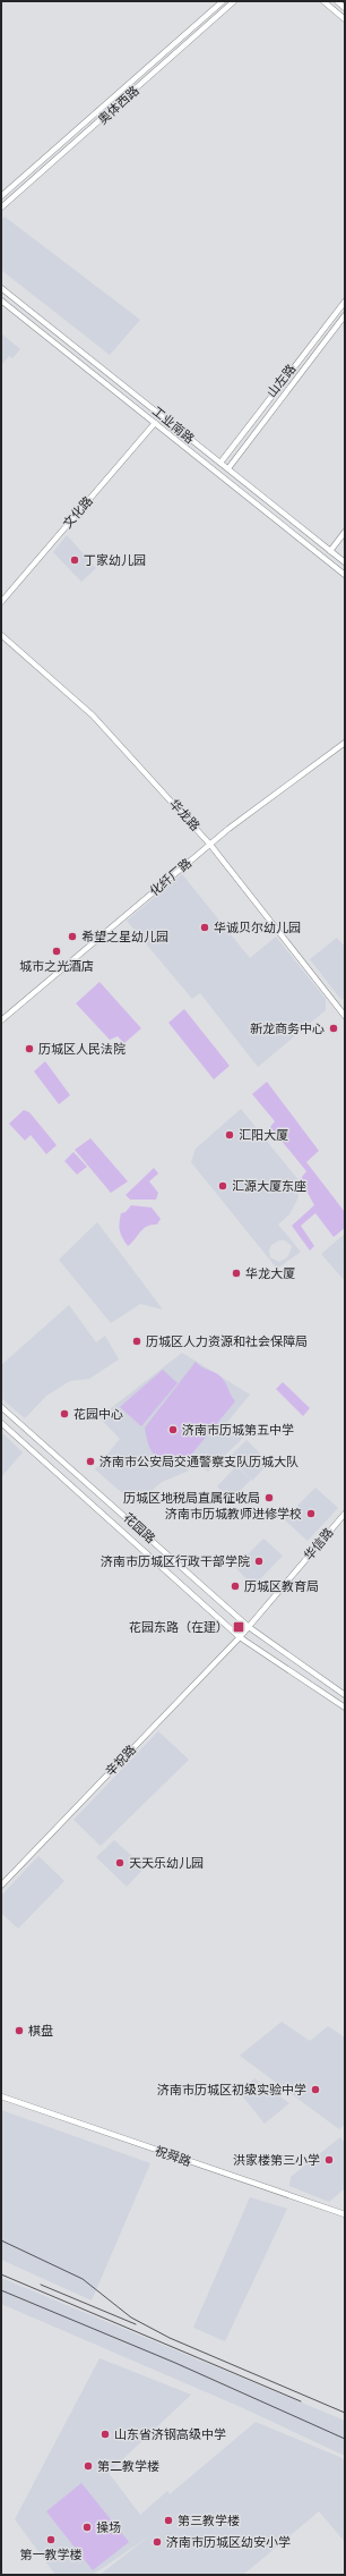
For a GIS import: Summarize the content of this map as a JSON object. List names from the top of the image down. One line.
{"streets":{"main road":["奥体西路","山左路","工业南路","文化路","华龙路","化纤厂路","花园路","华信路","辛祝路","祝舜路"]},"crossings":[["山左路","工业南路"],["工业南路","文化路"],["华龙路","化纤厂路"],["花园路","华信路"],["花园路","辛祝路"],["华信路","辛祝路"]],"places":{"other":["丁家幼儿园","华诚贝尔幼儿园","希望之星幼儿园","城市之光酒店","新龙商务中心","历城区人民法院","汇阳大厦","汇源大厦东座","华龙大厦","历城区人力资源和社会保障局","花园中心","济南市历城第五中学","济南市公安局交通警察支队历城大队","历城区地税局直属征收局","济南市历城教师进修学校","济南市历城区行政干部学院","历城区教育局","天天乐幼儿园","棋盘","济南市历城区初级实验中学","洪家楼第三小学","山东省济钢高级中学","第二教学楼","第三教学楼","操场","第一教学楼","济南市历城区幼安小学"],"transit":["花园东路（在建）"]}}
